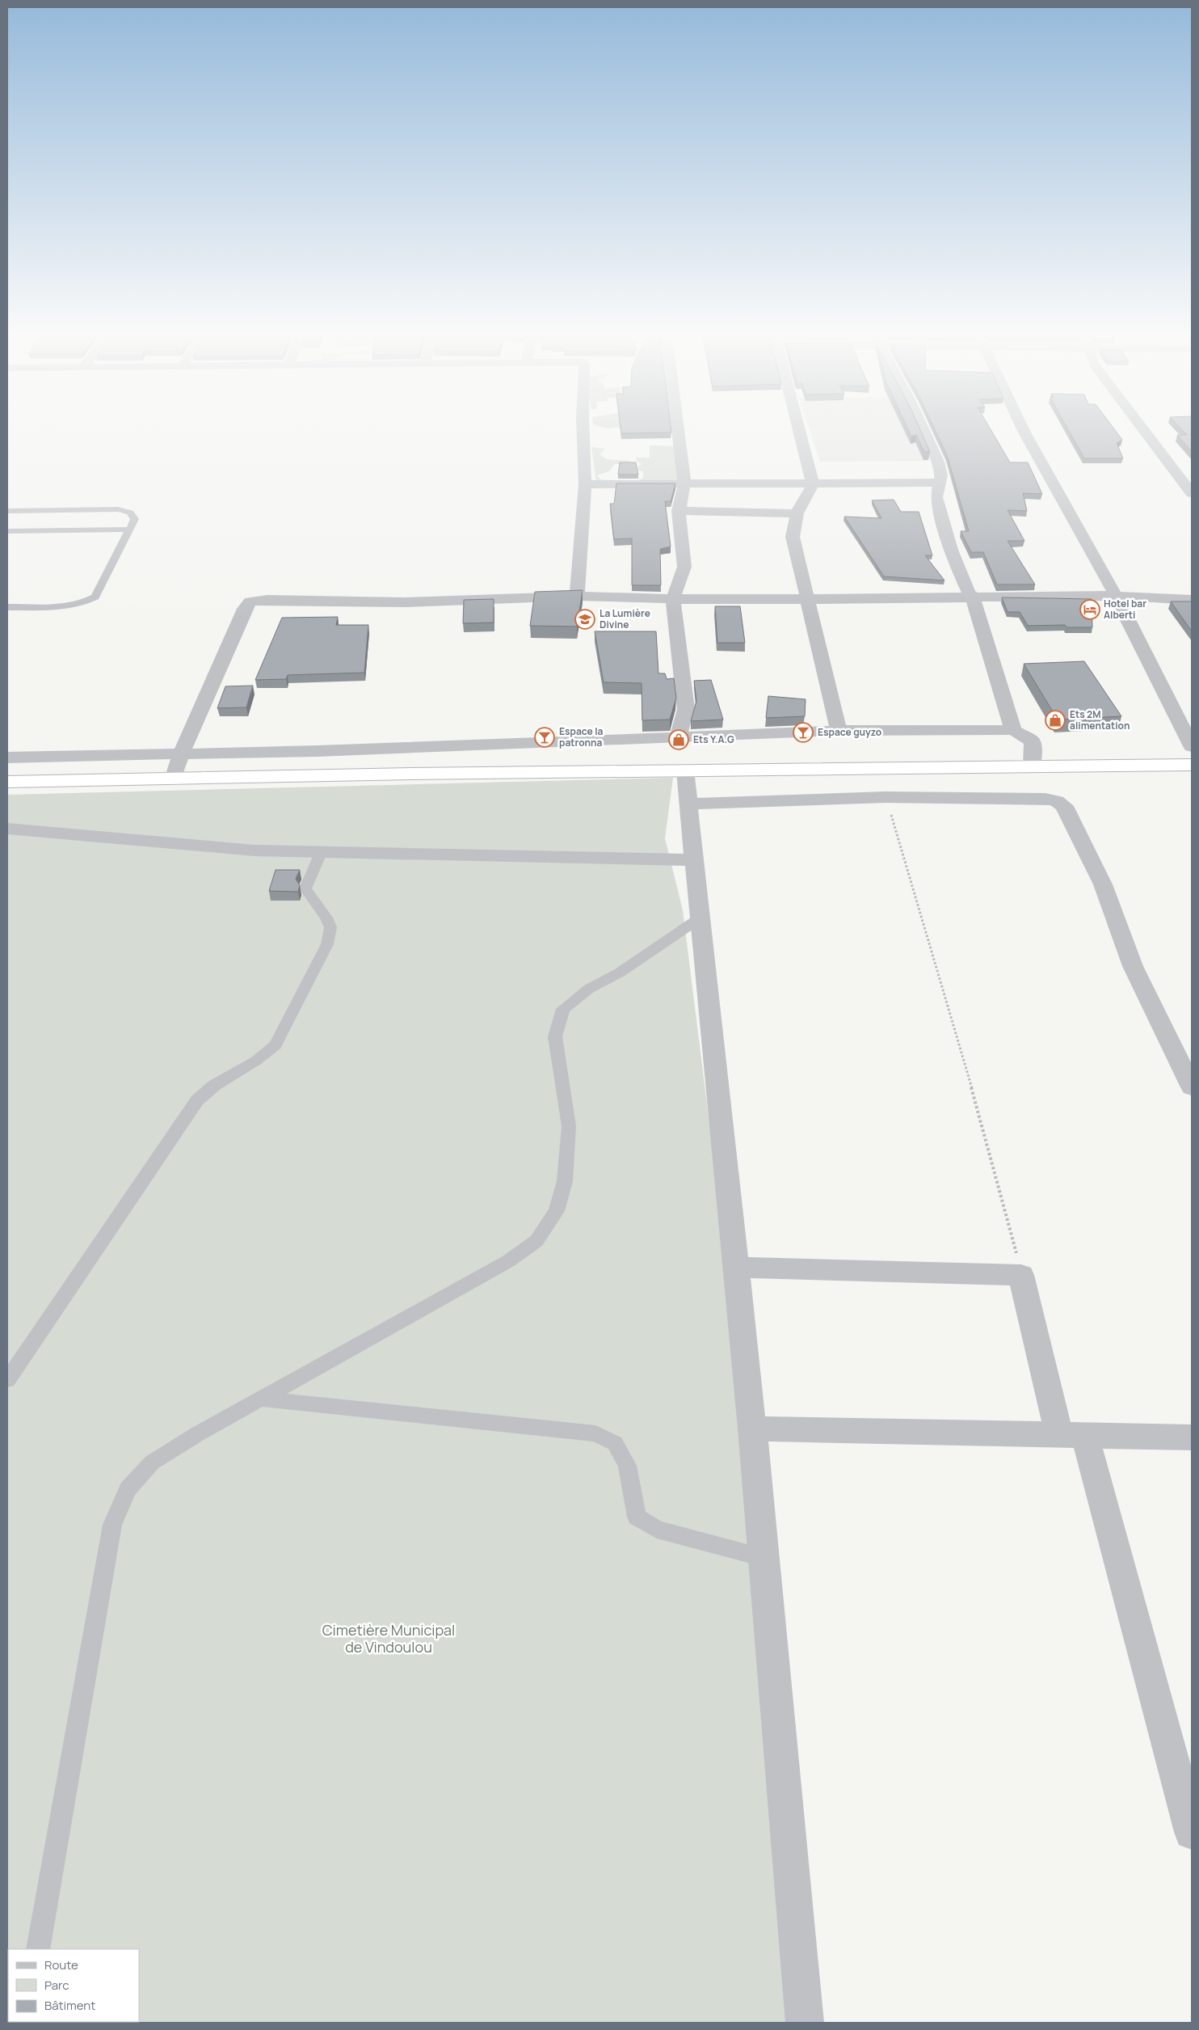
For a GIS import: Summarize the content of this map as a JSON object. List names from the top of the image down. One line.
{"parks":["Cimetière Municipal de Vindoulou"],"places":{"hotel":["Hotel bar Alberti"],"school or university":["La Lumière Divine"],"shop":["Ets 2M alimentation","Ets Y.A.G"],"bar":["Espace guyzo","Espace la patronna"]},"legend":["Route","Parc","Bâtiment"]}
